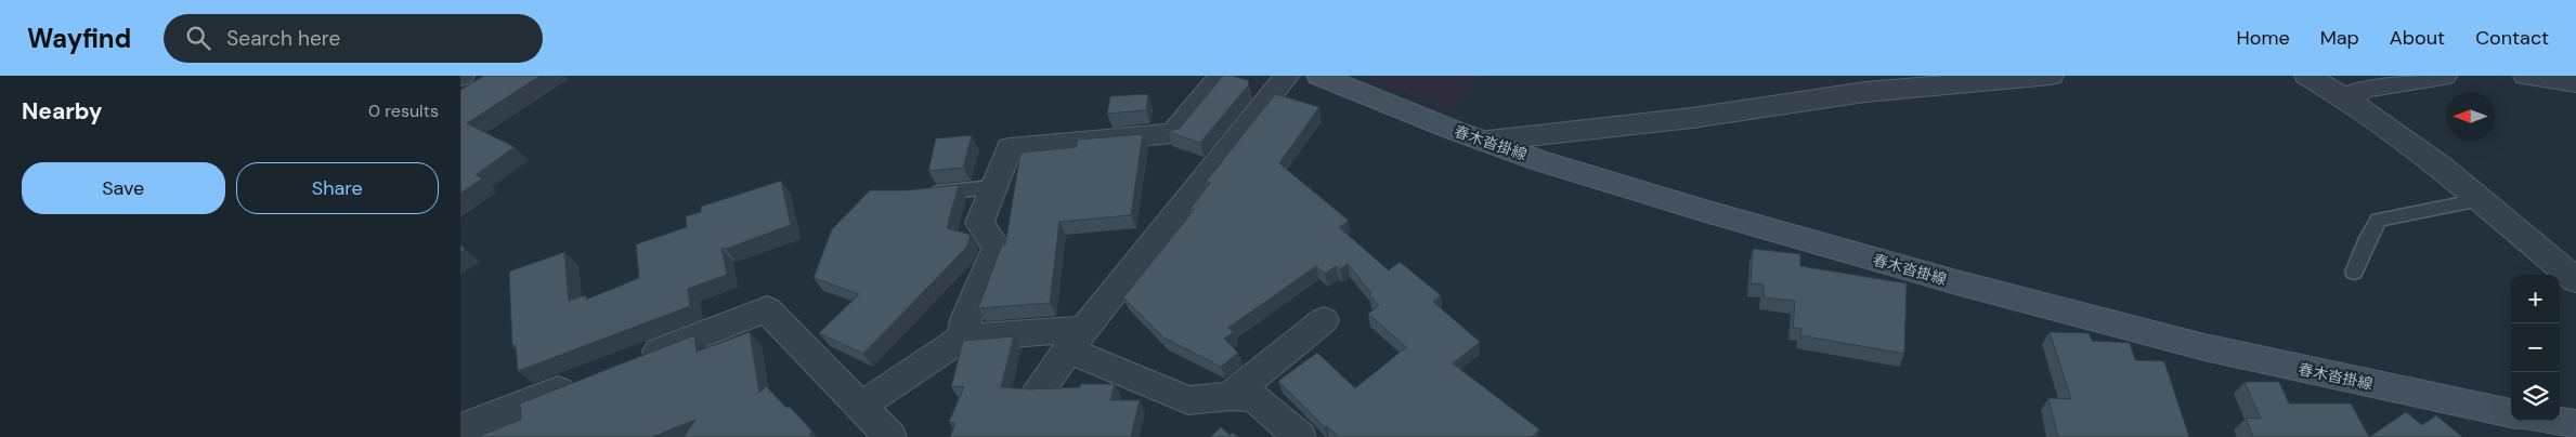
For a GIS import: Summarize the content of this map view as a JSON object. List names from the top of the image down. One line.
{"streets":{"main road":["春木沓掛線"]},"north":"left","page":{"header":"Wayfind","search":"Search here","nav":["Home","Map","About","Contact"],"heading":["Nearby","0 results"],"buttons":["Save","Share"],"map_buttons":["+","−"]}}
